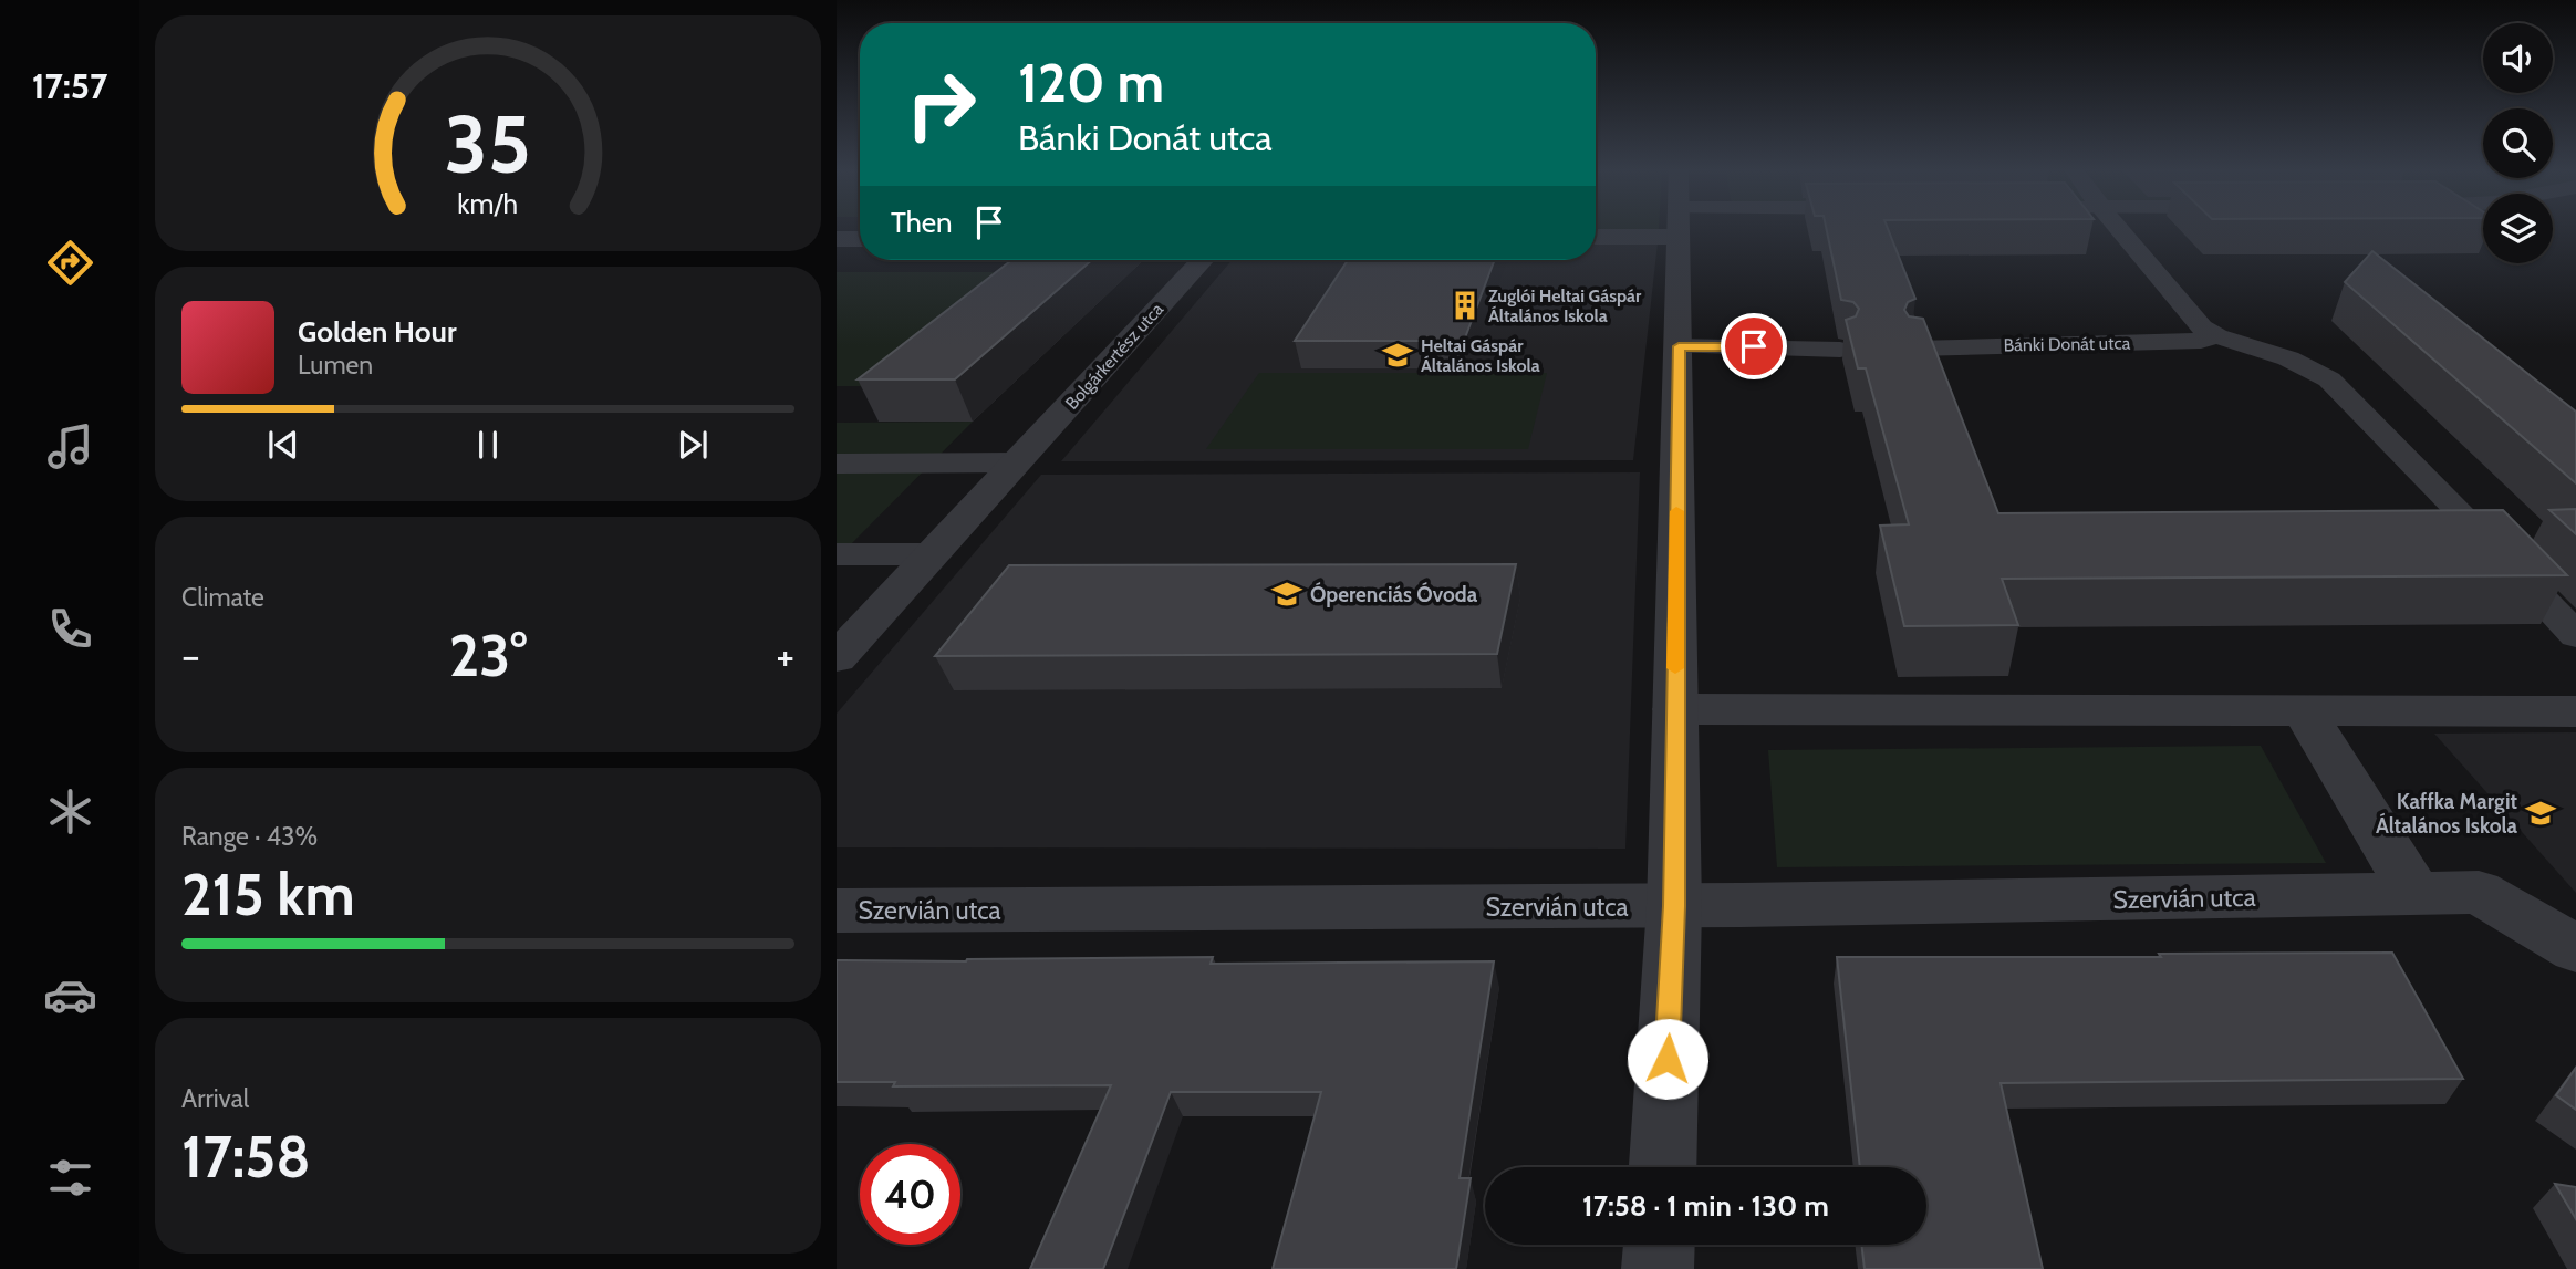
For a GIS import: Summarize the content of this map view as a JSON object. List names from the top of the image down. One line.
{"streets":{"street":["Bolgárkertész utca","Szervián utca"],"lane":["Bánki Donát utca"]},"places":{"building":["Zuglói Heltai Gáspár Általános Iskola"],"school or university":["Heltai Gáspár Általános Iskola","Óperenciás Óvoda","Kaffka Margit Általános Iskola"]},"page":{"tabs":"17:57","turn":["120 m","Bánki Donát utca"],"then":"Then","song":["Golden Hour","Lumen"],"tile":["Climate",["Range · 43%","215 km"],["Arrival","17:58"]],"heat":["−","23°","+"],"limit":"40","trip":"17:58 · 1 min · 130 m","gauge":["35","km/h"]}}
